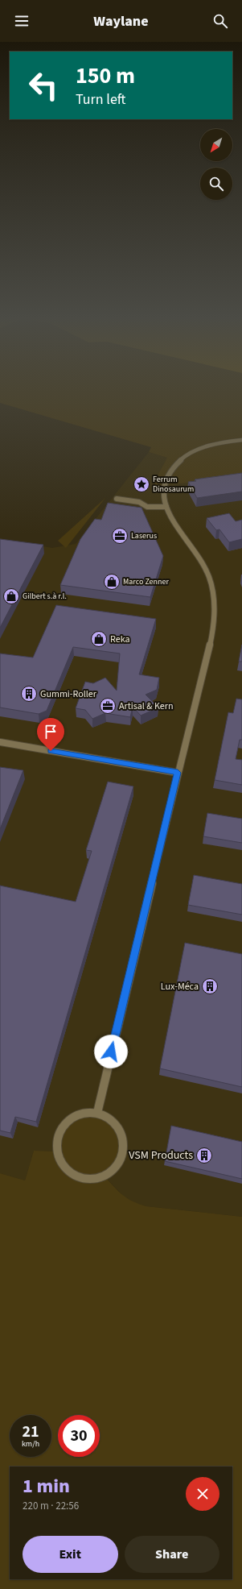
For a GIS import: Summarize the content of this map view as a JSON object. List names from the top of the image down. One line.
{"places":{"place":["Ferrum Dinosaurum"],"office":["Laserus","Artisal & Kern"],"shop":["Marco Zenner","Gilbert s.à r.l.","Reka"],"building":["Gummi-Roller","Lux-Méca","VSM Products"]},"north":"bottom left","page":{"header":"Waylane","turn":["150 m","Turn left"],"speed":"21 km/h","limit":"30","heading":["1 min","220 m · 22:56"],"buttons":["Exit","Share"]}}
